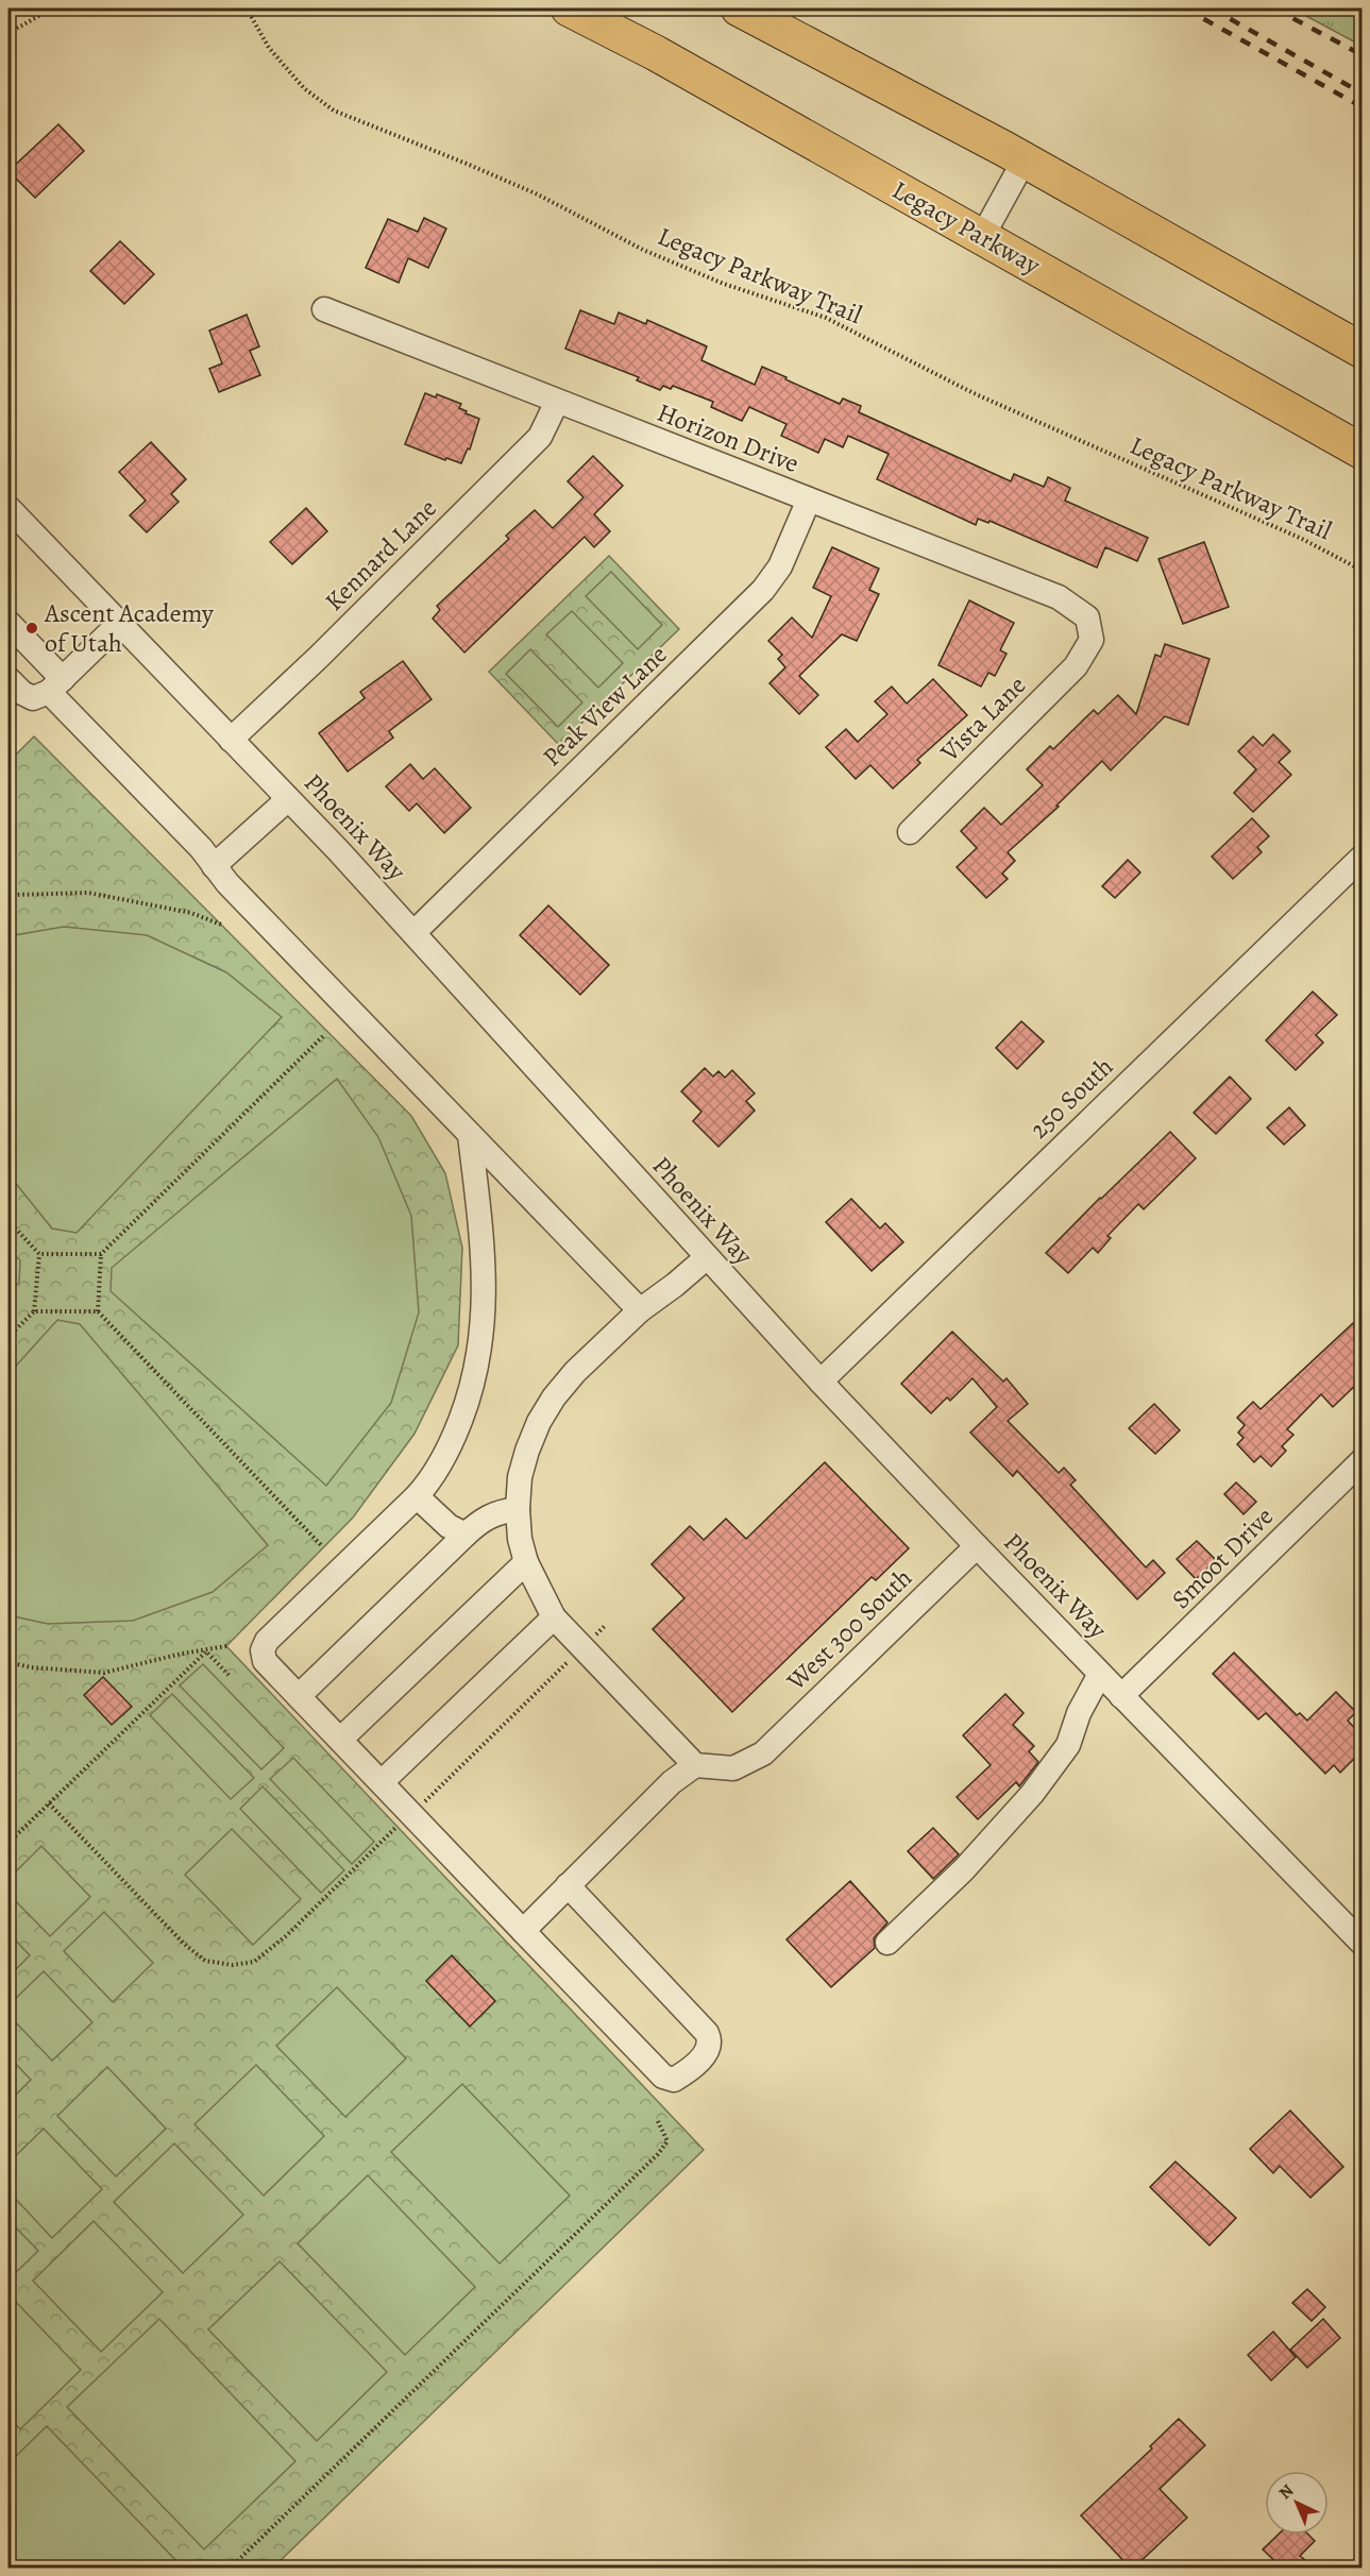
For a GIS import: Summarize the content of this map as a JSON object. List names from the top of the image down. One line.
{"streets":{"highway":["Legacy Parkway"],"street":["Horizon Drive","Kennard Lane","Peak View Lane","Vista Lane","Phoenix Way","250 South","Smoot Drive","West 300 South"],"path":["Legacy Parkway Trail"]},"crossings":[["Horizon Drive","Kennard Lane"],["Horizon Drive","Peak View Lane"],["Horizon Drive","Vista Lane"],["Kennard Lane","Phoenix Way"],["Peak View Lane","Phoenix Way"],["Phoenix Way","250 South"],["Phoenix Way","Smoot Drive"],["Phoenix Way","West 300 South"]],"places":["Ascent Academy of Utah"],"north":"top left"}
